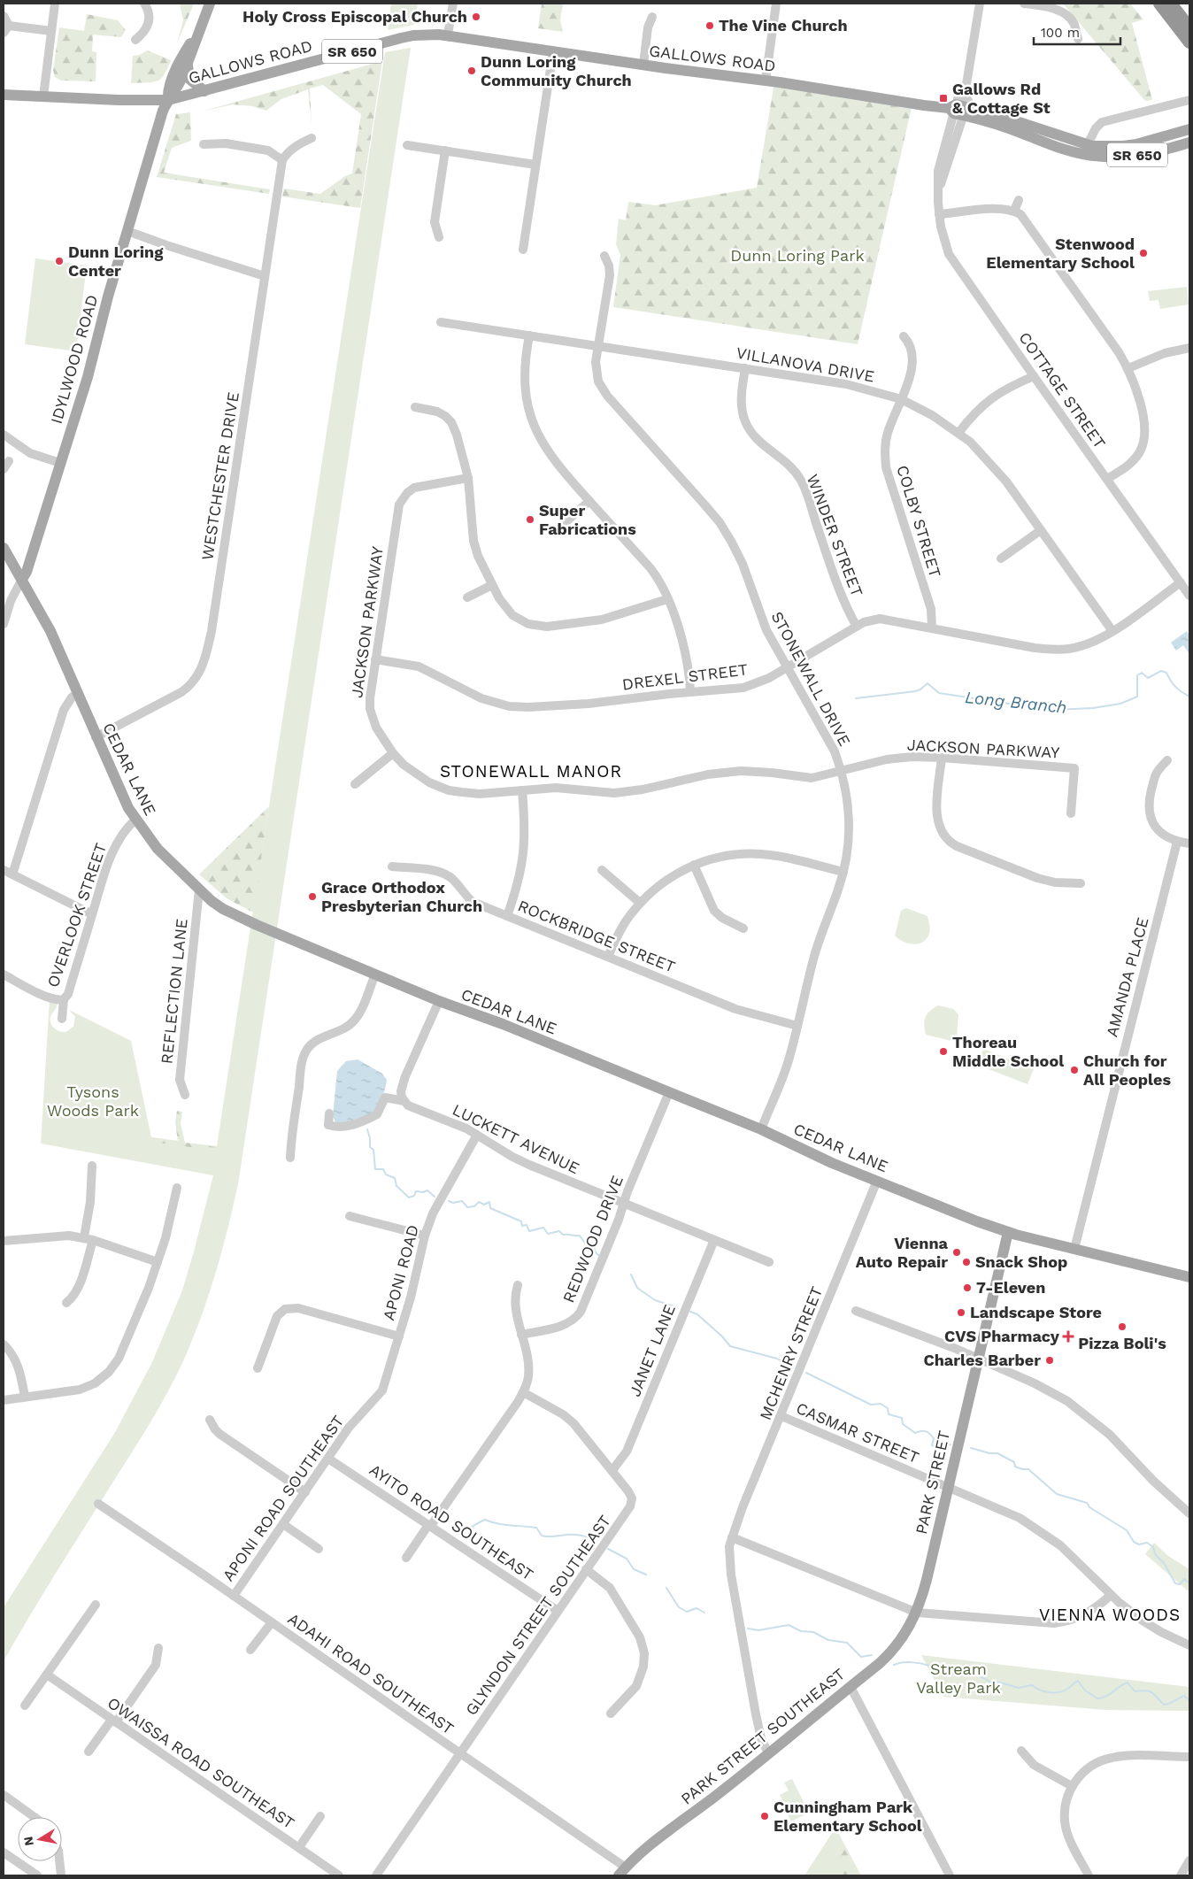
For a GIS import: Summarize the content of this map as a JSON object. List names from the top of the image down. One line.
{"streets":{"main road":["SR 650","GALLOWS ROAD","IDYLWOOD ROAD","CEDAR LANE","PARK STREET","PARK STREET SOUTHEAST"],"street":["VILLANOVA DRIVE","COTTAGE STREET","WESTCHESTER DRIVE","COLBY STREET","WINDER STREET","JACKSON PARKWAY","DREXEL STREET","STONEWALL DRIVE","OVERLOOK STREET","ROCKBRIDGE STREET","AMANDA PLACE","REFLECTION LANE","LUCKETT AVENUE","REDWOOD DRIVE","APONI ROAD","JANET LANE","MCHENRY STREET","CASMAR STREET","APONI ROAD SOUTHEAST","AYITO ROAD SOUTHEAST","GLYNDON STREET SOUTHEAST","ADAHI ROAD SOUTHEAST","OWAISSA ROAD SOUTHEAST"]},"crossings":[["GALLOWS ROAD","IDYLWOOD ROAD"],["GALLOWS ROAD","COTTAGE STREET"],["IDYLWOOD ROAD","CEDAR LANE"],["VILLANOVA DRIVE","COLBY STREET"],["VILLANOVA DRIVE","WINDER STREET"],["VILLANOVA DRIVE","DREXEL STREET"],["VILLANOVA DRIVE","STONEWALL DRIVE"],["COTTAGE STREET","DREXEL STREET"],["WESTCHESTER DRIVE","CEDAR LANE"],["COLBY STREET","DREXEL STREET"],["WINDER STREET","DREXEL STREET"],["JACKSON PARKWAY","DREXEL STREET"],["JACKSON PARKWAY","STONEWALL DRIVE"],["DREXEL STREET","STONEWALL DRIVE"],["STONEWALL DRIVE","CEDAR LANE"],["STONEWALL DRIVE","ROCKBRIDGE STREET"],["CEDAR LANE","OVERLOOK STREET"],["CEDAR LANE","AMANDA PLACE"],["CEDAR LANE","REFLECTION LANE"],["CEDAR LANE","REDWOOD DRIVE"],["CEDAR LANE","MCHENRY STREET"],["LUCKETT AVENUE","REDWOOD DRIVE"],["LUCKETT AVENUE","APONI ROAD"],["LUCKETT AVENUE","JANET LANE"],["APONI ROAD","APONI ROAD SOUTHEAST"],["JANET LANE","GLYNDON STREET SOUTHEAST"],["MCHENRY STREET","CASMAR STREET"],["MCHENRY STREET","PARK STREET SOUTHEAST"],["CASMAR STREET","PARK STREET"],["PARK STREET","PARK STREET SOUTHEAST"],["APONI ROAD SOUTHEAST","AYITO ROAD SOUTHEAST"],["APONI ROAD SOUTHEAST","ADAHI ROAD SOUTHEAST"],["AYITO ROAD SOUTHEAST","GLYNDON STREET SOUTHEAST"],["GLYNDON STREET SOUTHEAST","ADAHI ROAD SOUTHEAST"],["ADAHI ROAD SOUTHEAST","PARK STREET SOUTHEAST"]],"districts":["STONEWALL MANOR","VIENNA WOODS"],"water":["Long Branch"],"parks":["Dunn Loring Park","Tysons Woods Park","Stream Valley Park"],"places":{"other":["Holy Cross Episcopal Church","The Vine Church","Dunn Loring Community Church","Stenwood Elementary School","Dunn Loring Center","Super Fabrications","Grace Orthodox Presbyterian Church","Thoreau Middle School","Church for All Peoples","Vienna Auto Repair","Snack Shop","7-Eleven","Landscape Store","Pizza Boli's","Charles Barber","Cunningham Park Elementary School"],"transit":["Gallows Rd & Cottage St"],"health":["CVS Pharmacy"]},"scale_bar":"100 m","north":"left"}
